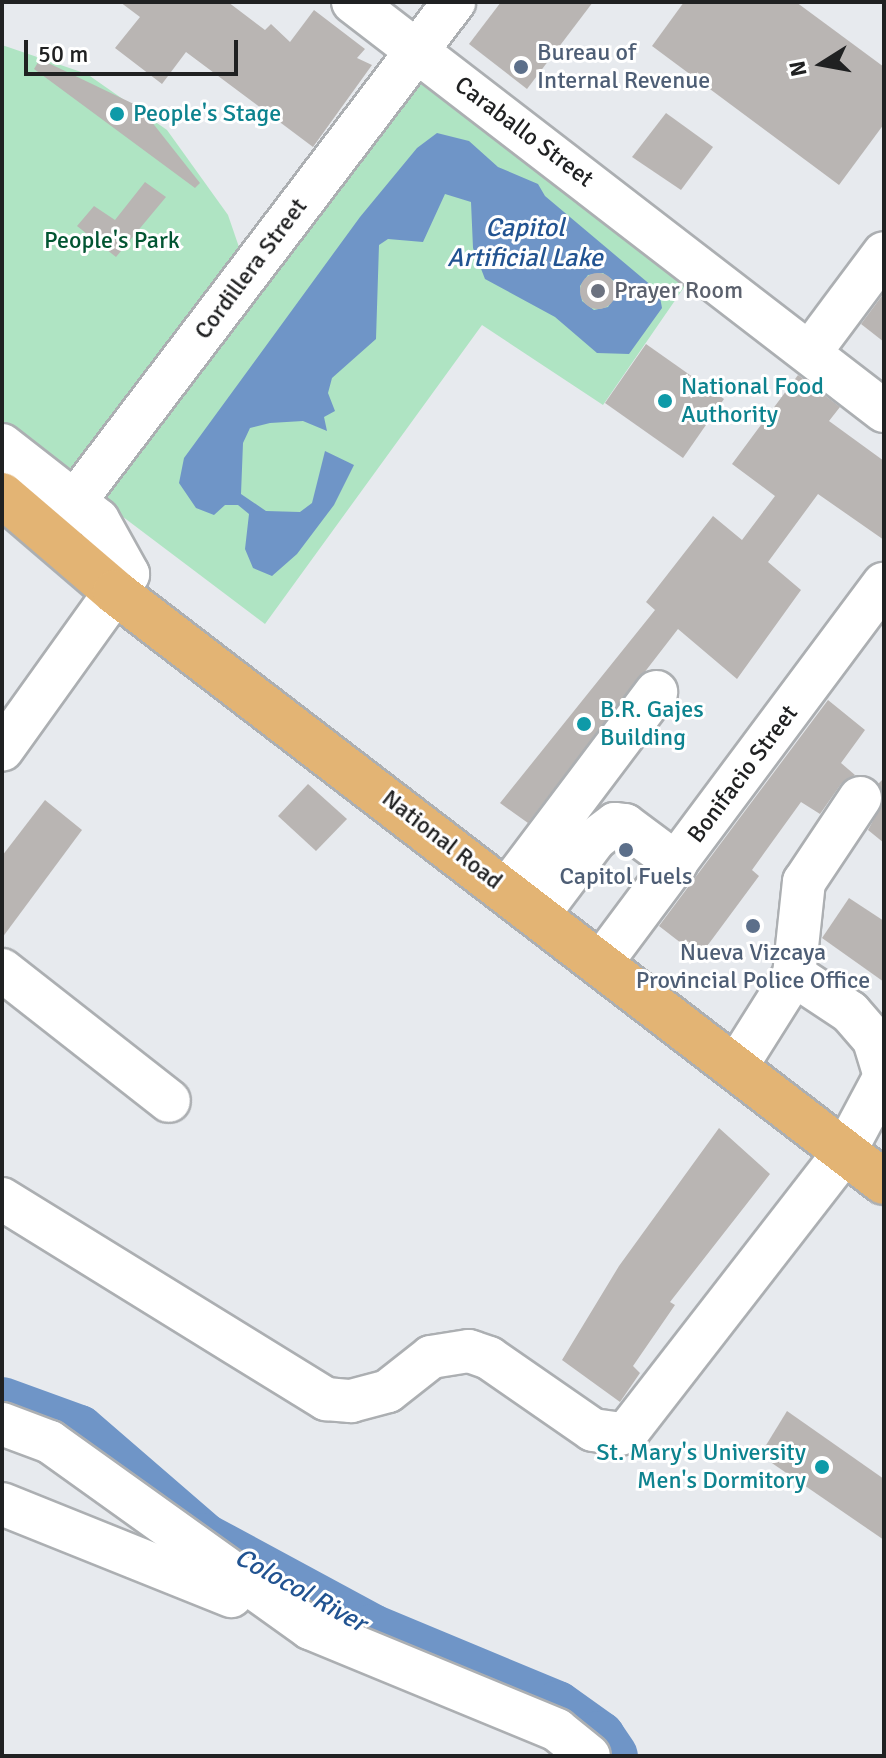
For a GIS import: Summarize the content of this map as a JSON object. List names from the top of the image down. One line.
{"streets":{"main road":["National Road"],"street":["Caraballo Street","Cordillera Street","Bonifacio Street"]},"crossings":[["Caraballo Street","Cordillera Street"],["Cordillera Street","National Road"],["Bonifacio Street","National Road"]],"water":["Capitol Artificial Lake","Colocol River"],"parks":["People's Park"],"places":["Bureau of Internal Revenue","People's Stage","Prayer Room","National Food Authority","B.R. Gajes Building","Capitol Fuels","Nueva Vizcaya Provincial Police Office","St. Mary's University Men's Dormitory"],"scale_bar":"50 m","north":"left"}
